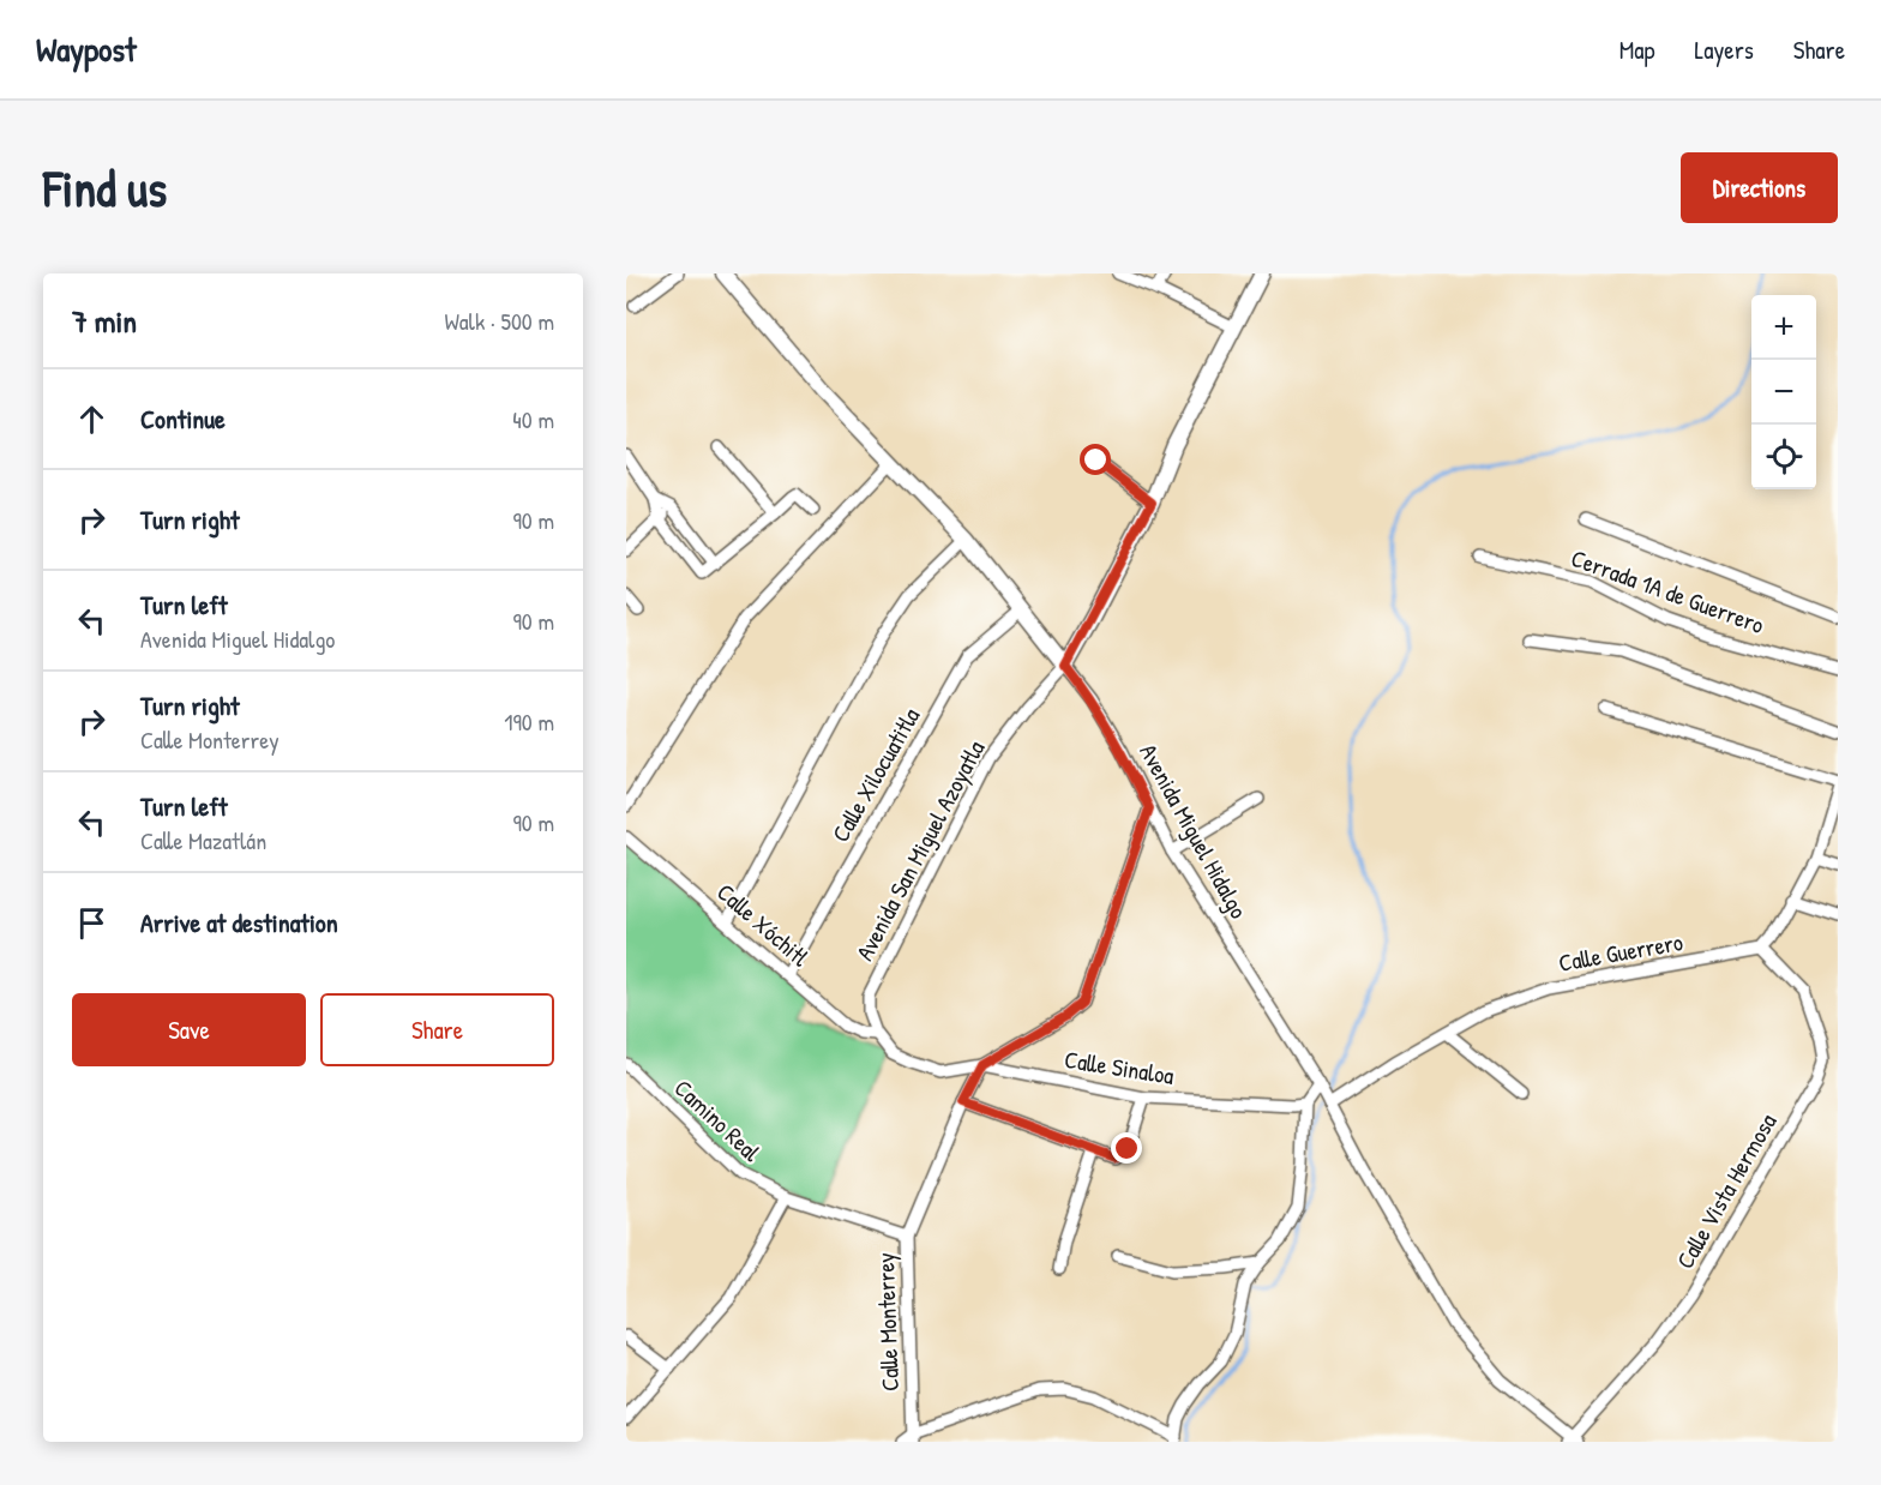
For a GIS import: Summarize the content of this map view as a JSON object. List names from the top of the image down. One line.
{"streets":{"street":["Cerrada 1A de Guerrero","Calle Xilocuatitla","Avenida Miguel Hidalgo","Avenida San Miguel Azoyatla","Calle Xóchitl","Calle Guerrero","Calle Sinaloa","Camino Real","Calle Vista Hermosa","Calle Monterrey"]},"crossings":[["Calle Xilocuatitla","Avenida Miguel Hidalgo"],["Calle Xilocuatitla","Calle Xóchitl"],["Avenida Miguel Hidalgo","Avenida San Miguel Azoyatla"],["Avenida Miguel Hidalgo","Calle Guerrero"],["Avenida Miguel Hidalgo","Calle Vista Hermosa"],["Avenida San Miguel Azoyatla","Calle Xóchitl"],["Avenida San Miguel Azoyatla","Calle Sinaloa"],["Calle Xóchitl","Calle Sinaloa"],["Calle Guerrero","Calle Vista Hermosa"],["Calle Sinaloa","Calle Monterrey"],["Camino Real","Calle Monterrey"]],"page":{"header":"Waypost","nav":["Map","Layers","Share"],"buttons":["Directions",["Save","Share"]],"title":"Find us","heading":["7 min","Walk · 500 m"],"map_buttons":["+","−"],"list":[["Continue","40 m"],["Turn right","90 m"],["Turn left","Avenida Miguel Hidalgo","90 m"],["Turn right","Calle Monterrey","190 m"],["Turn left","Calle Mazatlán","90 m"],"Arrive at destination"]}}
